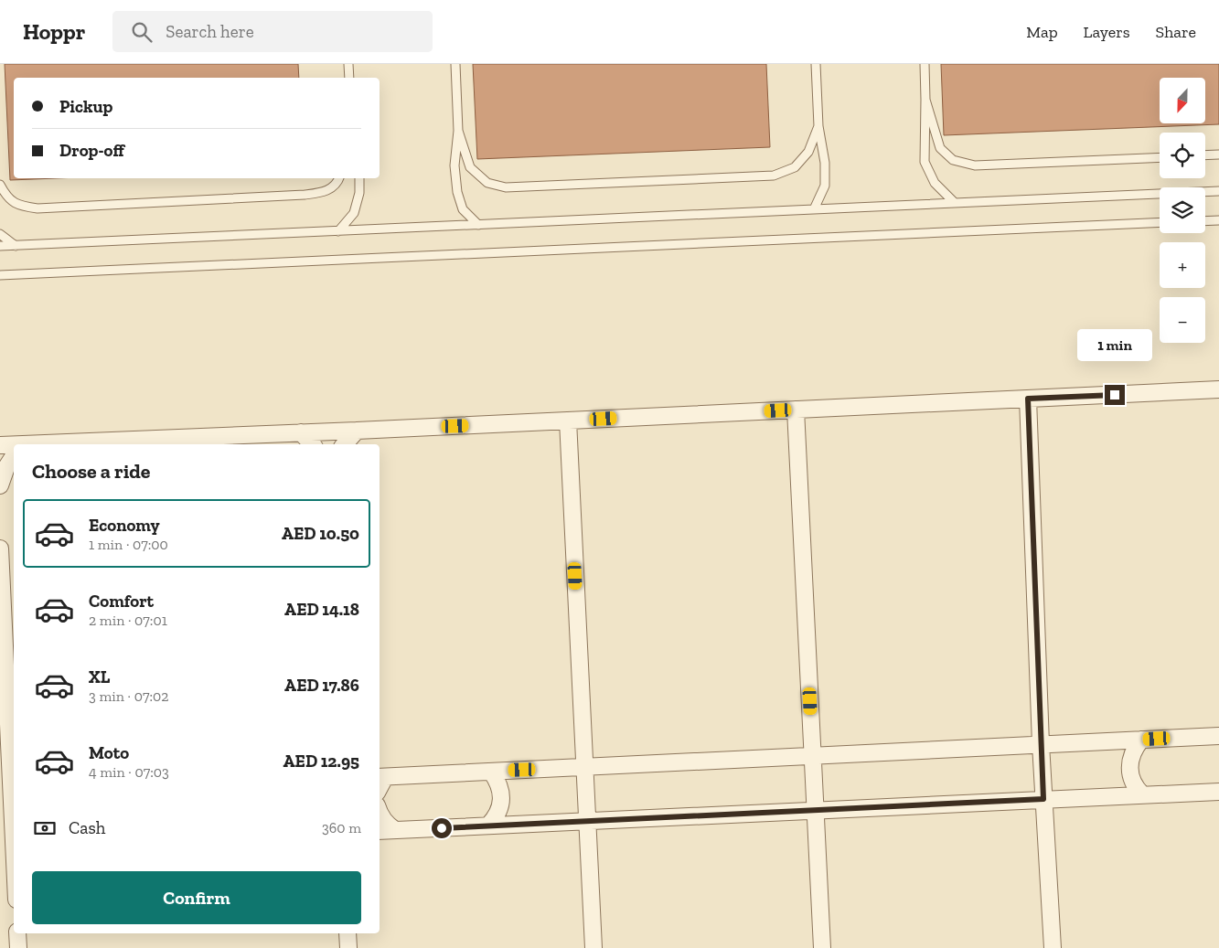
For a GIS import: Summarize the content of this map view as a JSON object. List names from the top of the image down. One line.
{"north":"bottom","page":{"header":"Hoppr","search":"Search here","nav":["Map","Layers","Share"],"map_buttons":["+","−"],"banner":["Pickup","Drop-off"],"bubble":"1 min","heading":"Choose a ride","list":[{"name":"Economy","note":"1 min · 07:00","value":"AED 10.50"},{"name":"Comfort","note":"2 min · 07:01","value":"AED 14.18"},{"name":"XL","note":"3 min · 07:02","value":"AED 17.86"},{"name":"Moto","note":"4 min · 07:03","value":"AED 12.95"}],"pay":["Cash","360 m"],"buttons":"Confirm"}}
